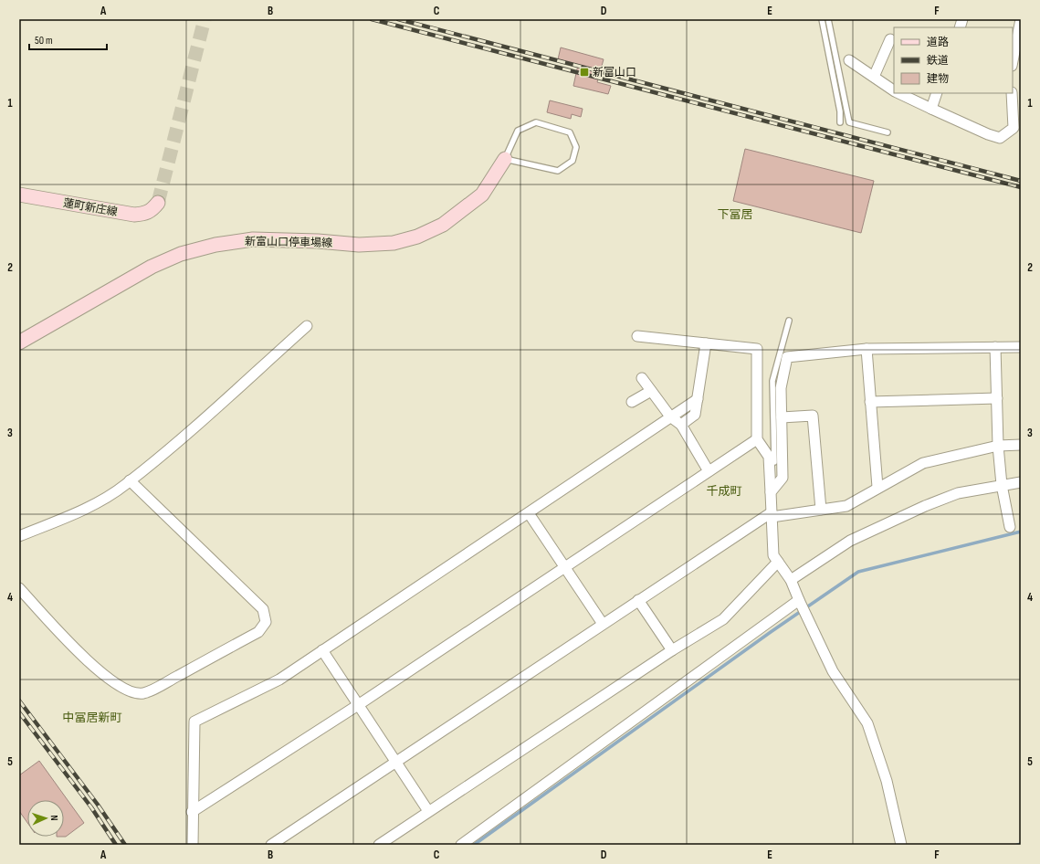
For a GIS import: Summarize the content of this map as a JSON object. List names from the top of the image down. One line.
{"streets":{"main road":["蓮町新庄線","新富山口停車場線"]},"districts":["下冨居","千成町","中冨居新町"],"places":{"transit":["新富山口"]},"legend":["道路","鉄道","建物"],"scale_bar":"50 m","north":"right","grid":{"columns":["A","B","C","D","E","F"],"rows":["1","2","3","4","5"]}}
